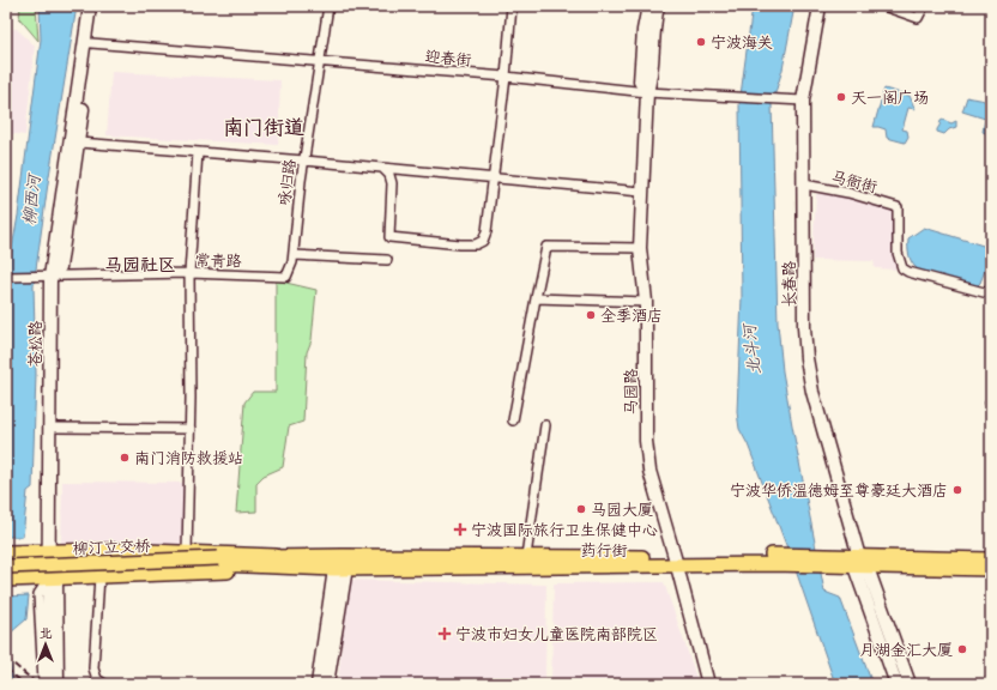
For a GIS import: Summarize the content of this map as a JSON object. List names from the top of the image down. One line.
{"streets":{"main road":["长春路","苍松路","马园路","柳汀立交桥","药行街"],"street":["迎春街","马衙街","咏归路","常青路"]},"crossings":[["迎春街","咏归路"],["迎春街","长春路"],["迎春街","苍松路"],["迎春街","马园路"],["马衙街","长春路"],["咏归路","常青路"],["常青路","苍松路"],["长春路","药行街"],["马园路","药行街"],["柳汀立交桥","药行街"]],"districts":["南门街道","马园社区"],"water":["柳西河","北斗河"],"places":{"other":["宁波海关","天一阁广场","全季酒店","南门消防救援站","宁波华侨温德姆至尊豪廷大酒店","马园大厦","月湖金汇大厦"],"health":["宁波国际旅行卫生保健中心","宁波市妇女儿童医院南部院区"]},"north":"top"}
